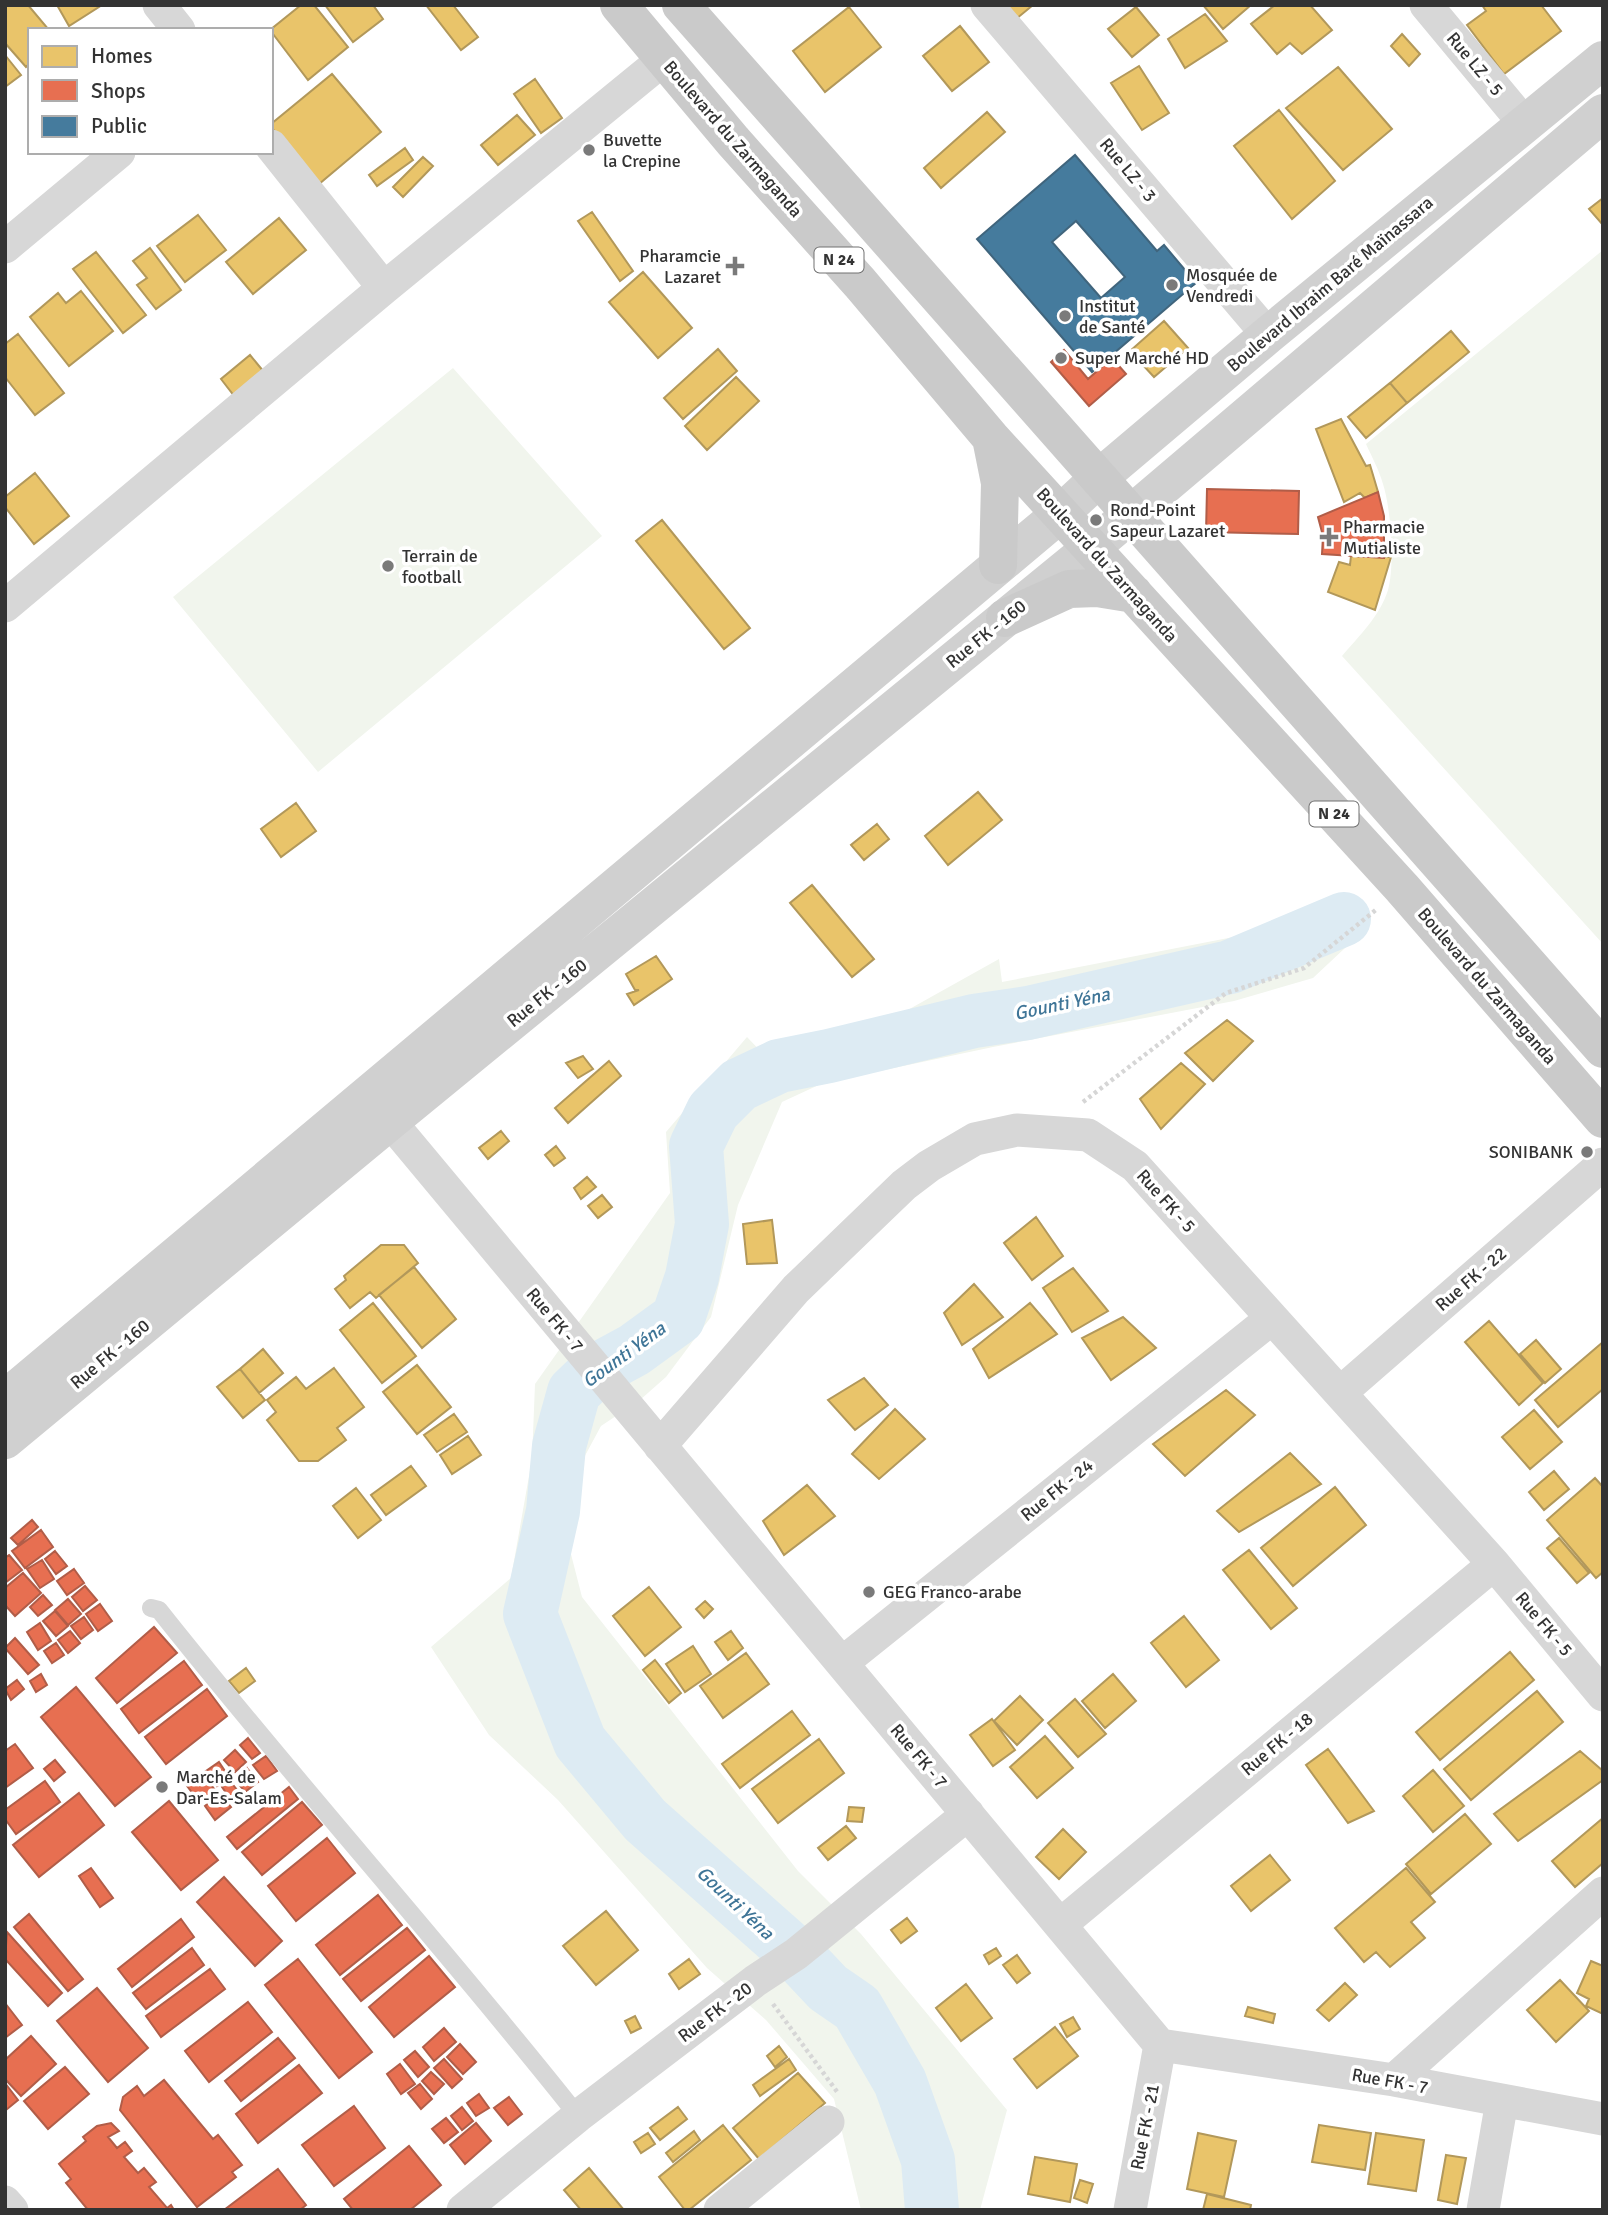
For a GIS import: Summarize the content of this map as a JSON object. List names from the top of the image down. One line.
{"streets":{"main road":["Boulevard du Zarmaganda","N 24","Boulevard Ibraim Baré Maïnassara","Rue FK - 160"],"street":["Rue LZ - 5","Rue LZ - 3","Rue FK - 5","Rue FK - 22","Rue FK - 7","Rue FK - 24","Rue FK - 18","Rue FK - 20","Rue FK - 21"]},"crossings":[["Rue LZ - 5","Boulevard Ibraim Baré Maïnassara"],["Boulevard du Zarmaganda","Boulevard Ibraim Baré Maïnassara"],["Boulevard du Zarmaganda","Rue FK - 160"],["Rue LZ - 3","Boulevard Ibraim Baré Maïnassara"],["N 24","Boulevard Ibraim Baré Maïnassara"],["Boulevard Ibraim Baré Maïnassara","Rue FK - 160"],["Rue FK - 160","Rue FK - 7"],["Rue FK - 5","Rue FK - 22"],["Rue FK - 5","Rue FK - 7"],["Rue FK - 5","Rue FK - 24"],["Rue FK - 5","Rue FK - 18"],["Rue FK - 7","Rue FK - 24"],["Rue FK - 7","Rue FK - 18"],["Rue FK - 7","Rue FK - 20"],["Rue FK - 7","Rue FK - 21"]],"water":["Gounti Yéna"],"places":{"other":["Buvette la Crepine","Mosquée de Vendredi","Institut de Santé","Super Marché HD","Rond-Point Sapeur Lazaret","Terrain de football","SONIBANK","GEG Franco-arabe","Marché de Dar-Es-Salam"],"health":["Pharamcie Lazaret","Pharmacie Mutialiste"]},"legend":["Homes","Shops","Public"]}
